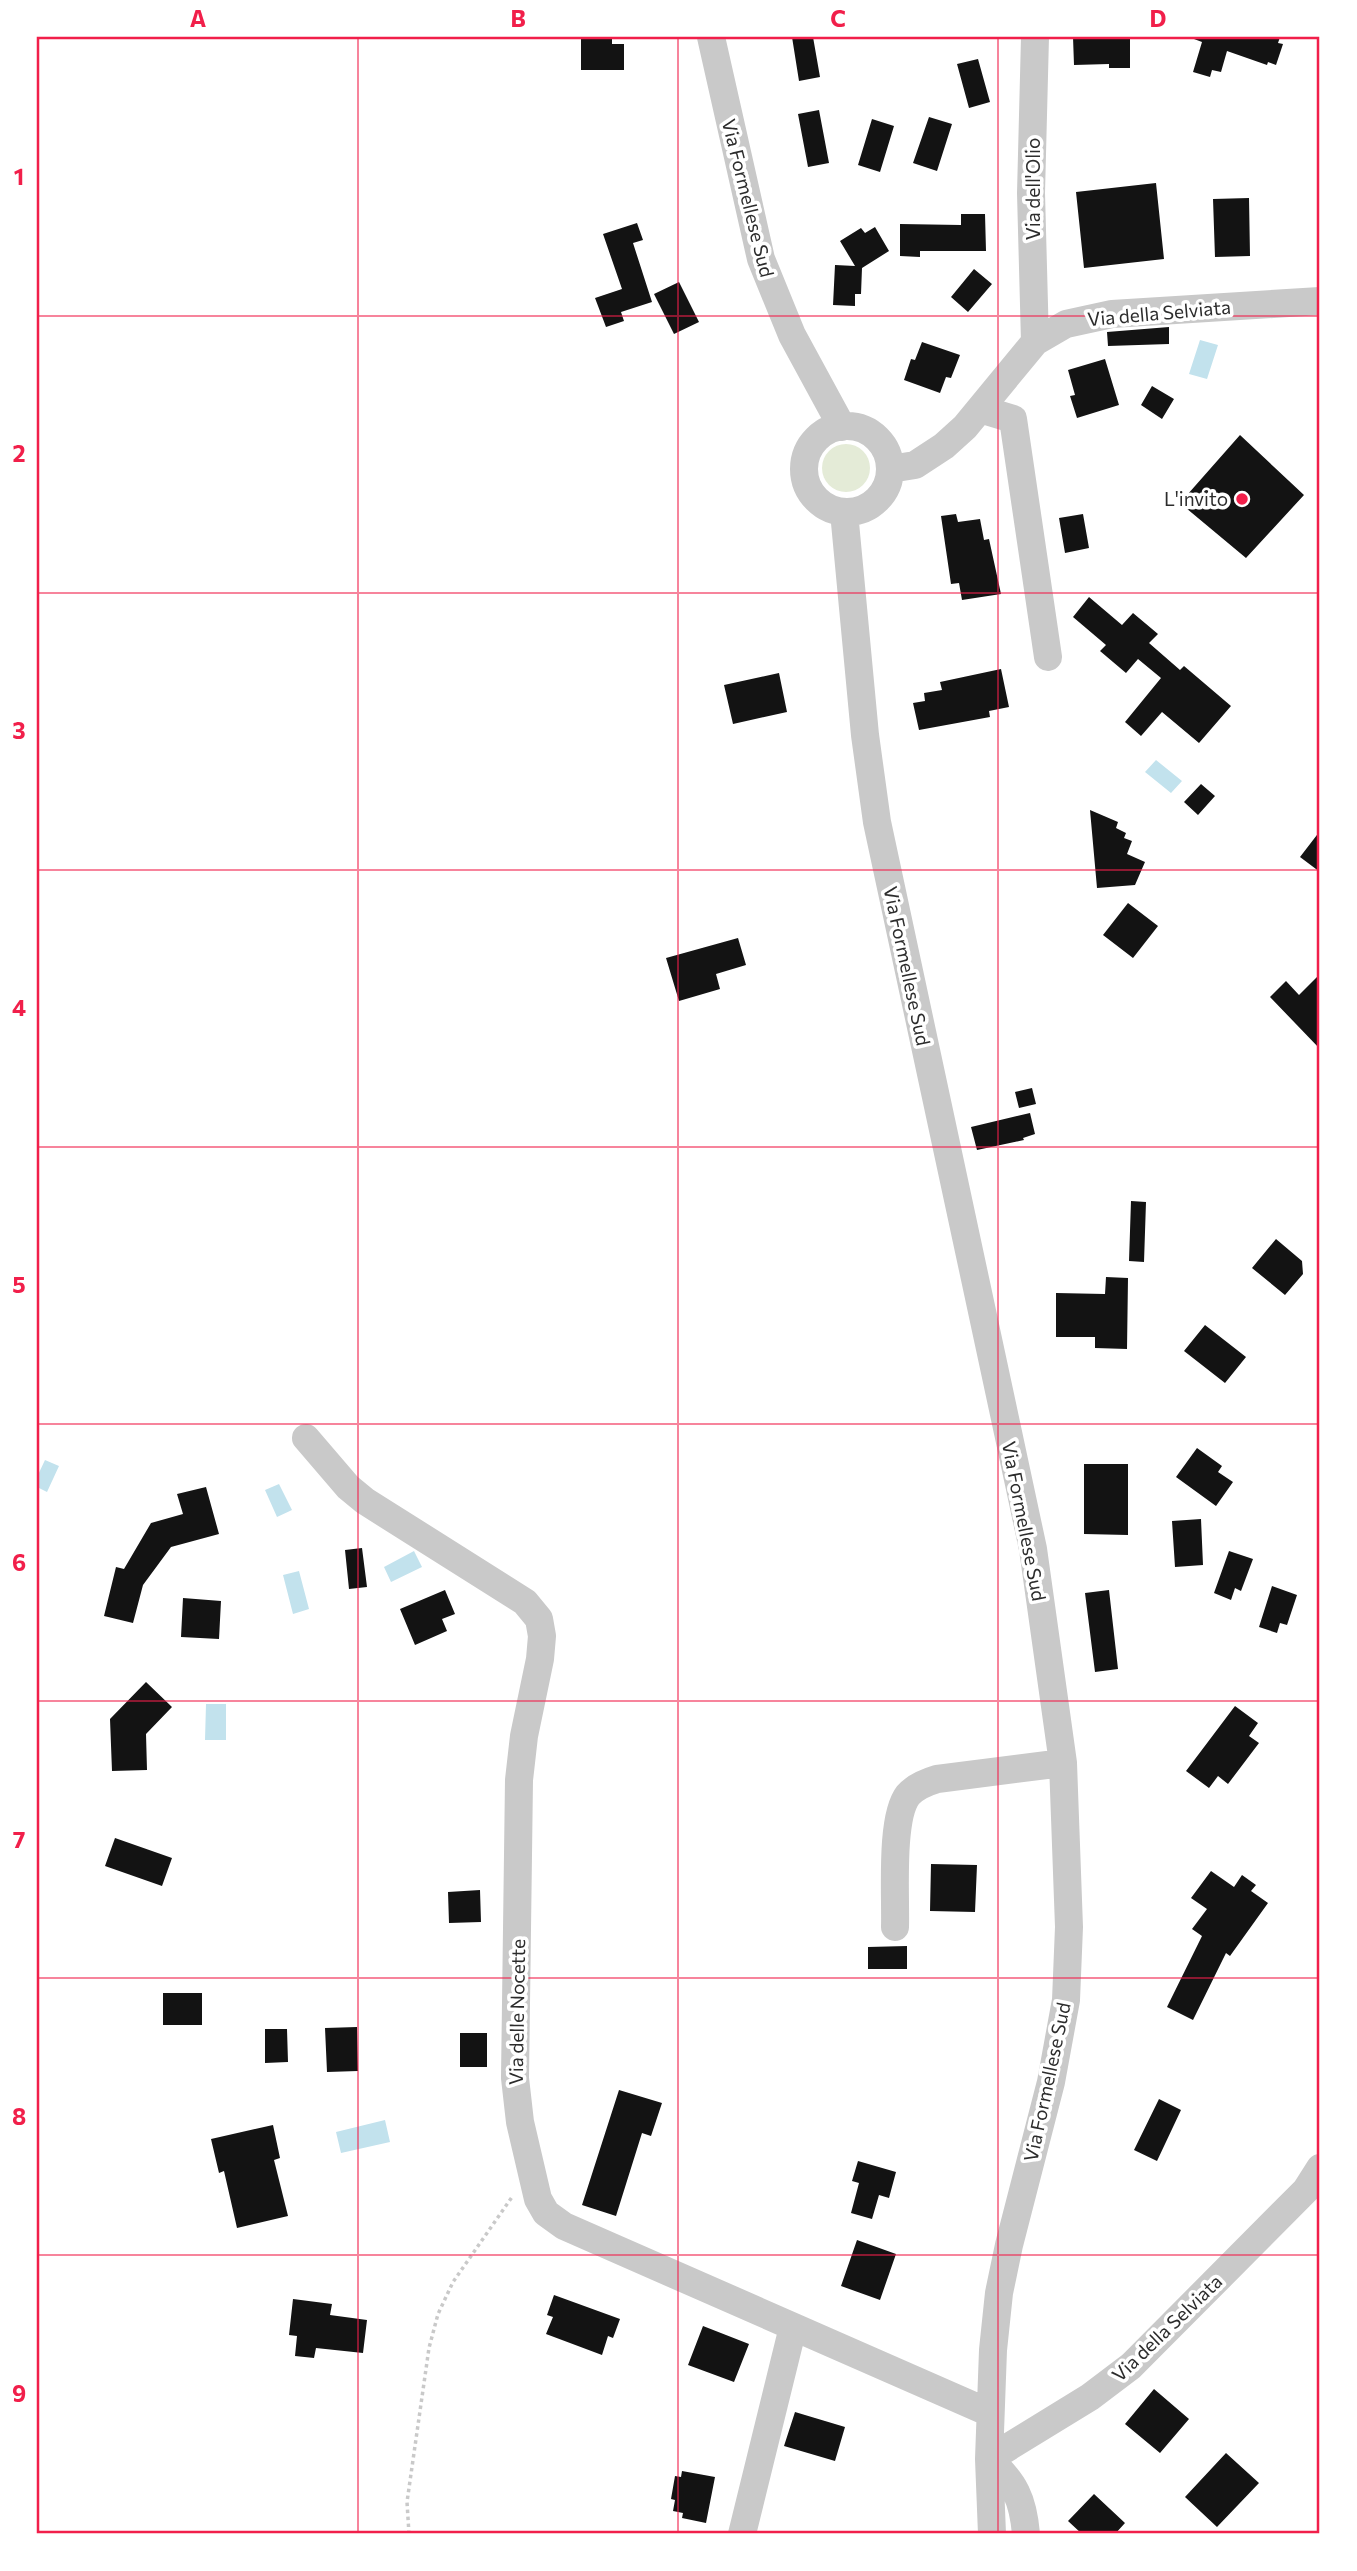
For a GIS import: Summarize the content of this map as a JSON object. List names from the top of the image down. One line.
{"streets":{"street":["Via dell'Olio","Via Formellese Sud","Via della Selviata","Via delle Nocette"]},"crossings":[["Via dell'Olio","Via della Selviata"],["Via Formellese Sud","Via della Selviata"],["Via Formellese Sud","Via delle Nocette"]],"places":["L'invito"],"grid":{"columns":["A","B","C","D"],"rows":["1","2","3","4","5","6","7","8","9"]}}
